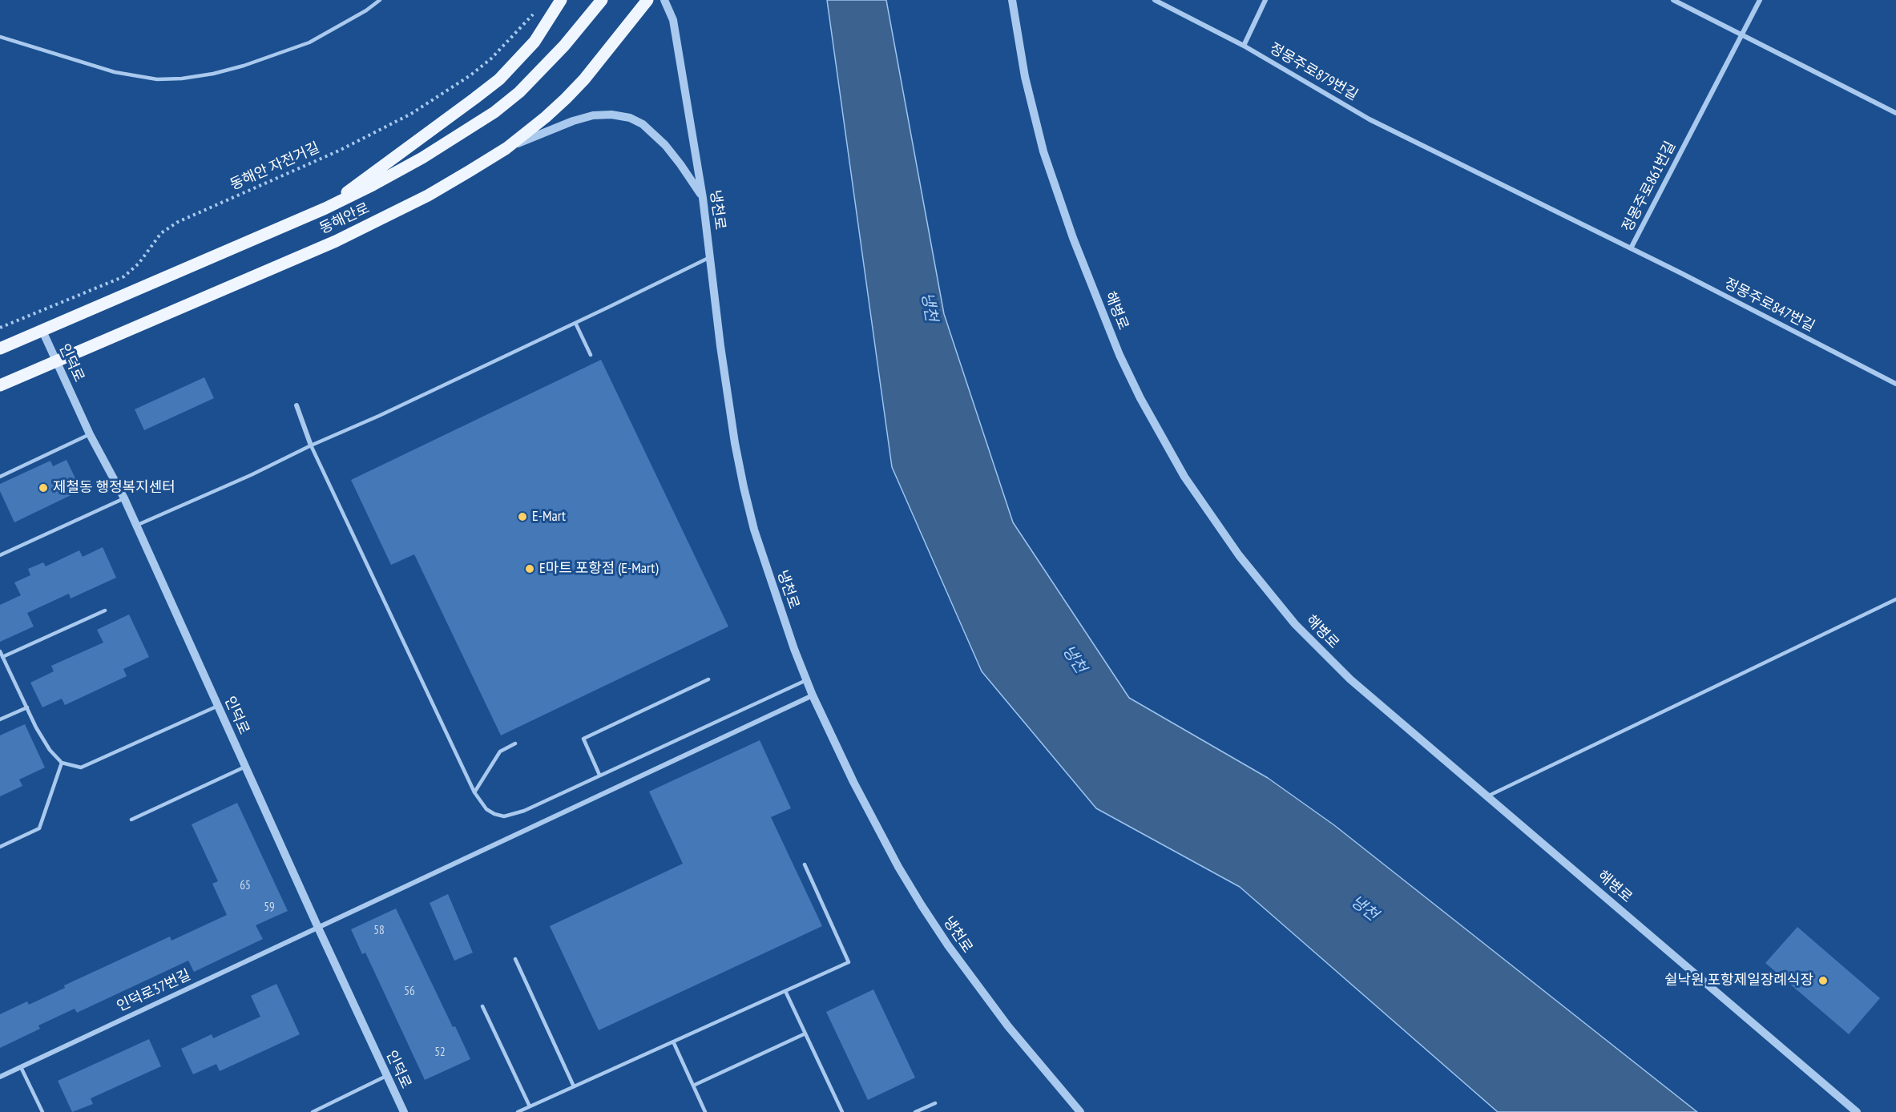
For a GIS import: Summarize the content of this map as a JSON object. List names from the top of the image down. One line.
{"streets":{"main road":["동해안로"],"street":["정몽주로879번길","정몽주로861번길","냉천로","정몽주로847번길","해병로","인덕로","인덕로37번길"],"path":["동해안 자전거길"]},"crossings":[["정몽주로879번길","정몽주로861번길"],["정몽주로861번길","정몽주로847번길"],["냉천로","인덕로37번길"],["동해안로","인덕로"],["인덕로","인덕로37번길"]],"water":["냉천"],"places":["제철동 행정복지센터","E-Mart","E마트 포항점 (E-Mart)","쉴낙원 포항제일장례식장"],"house_numbers":["65","59","58","56","52"]}
